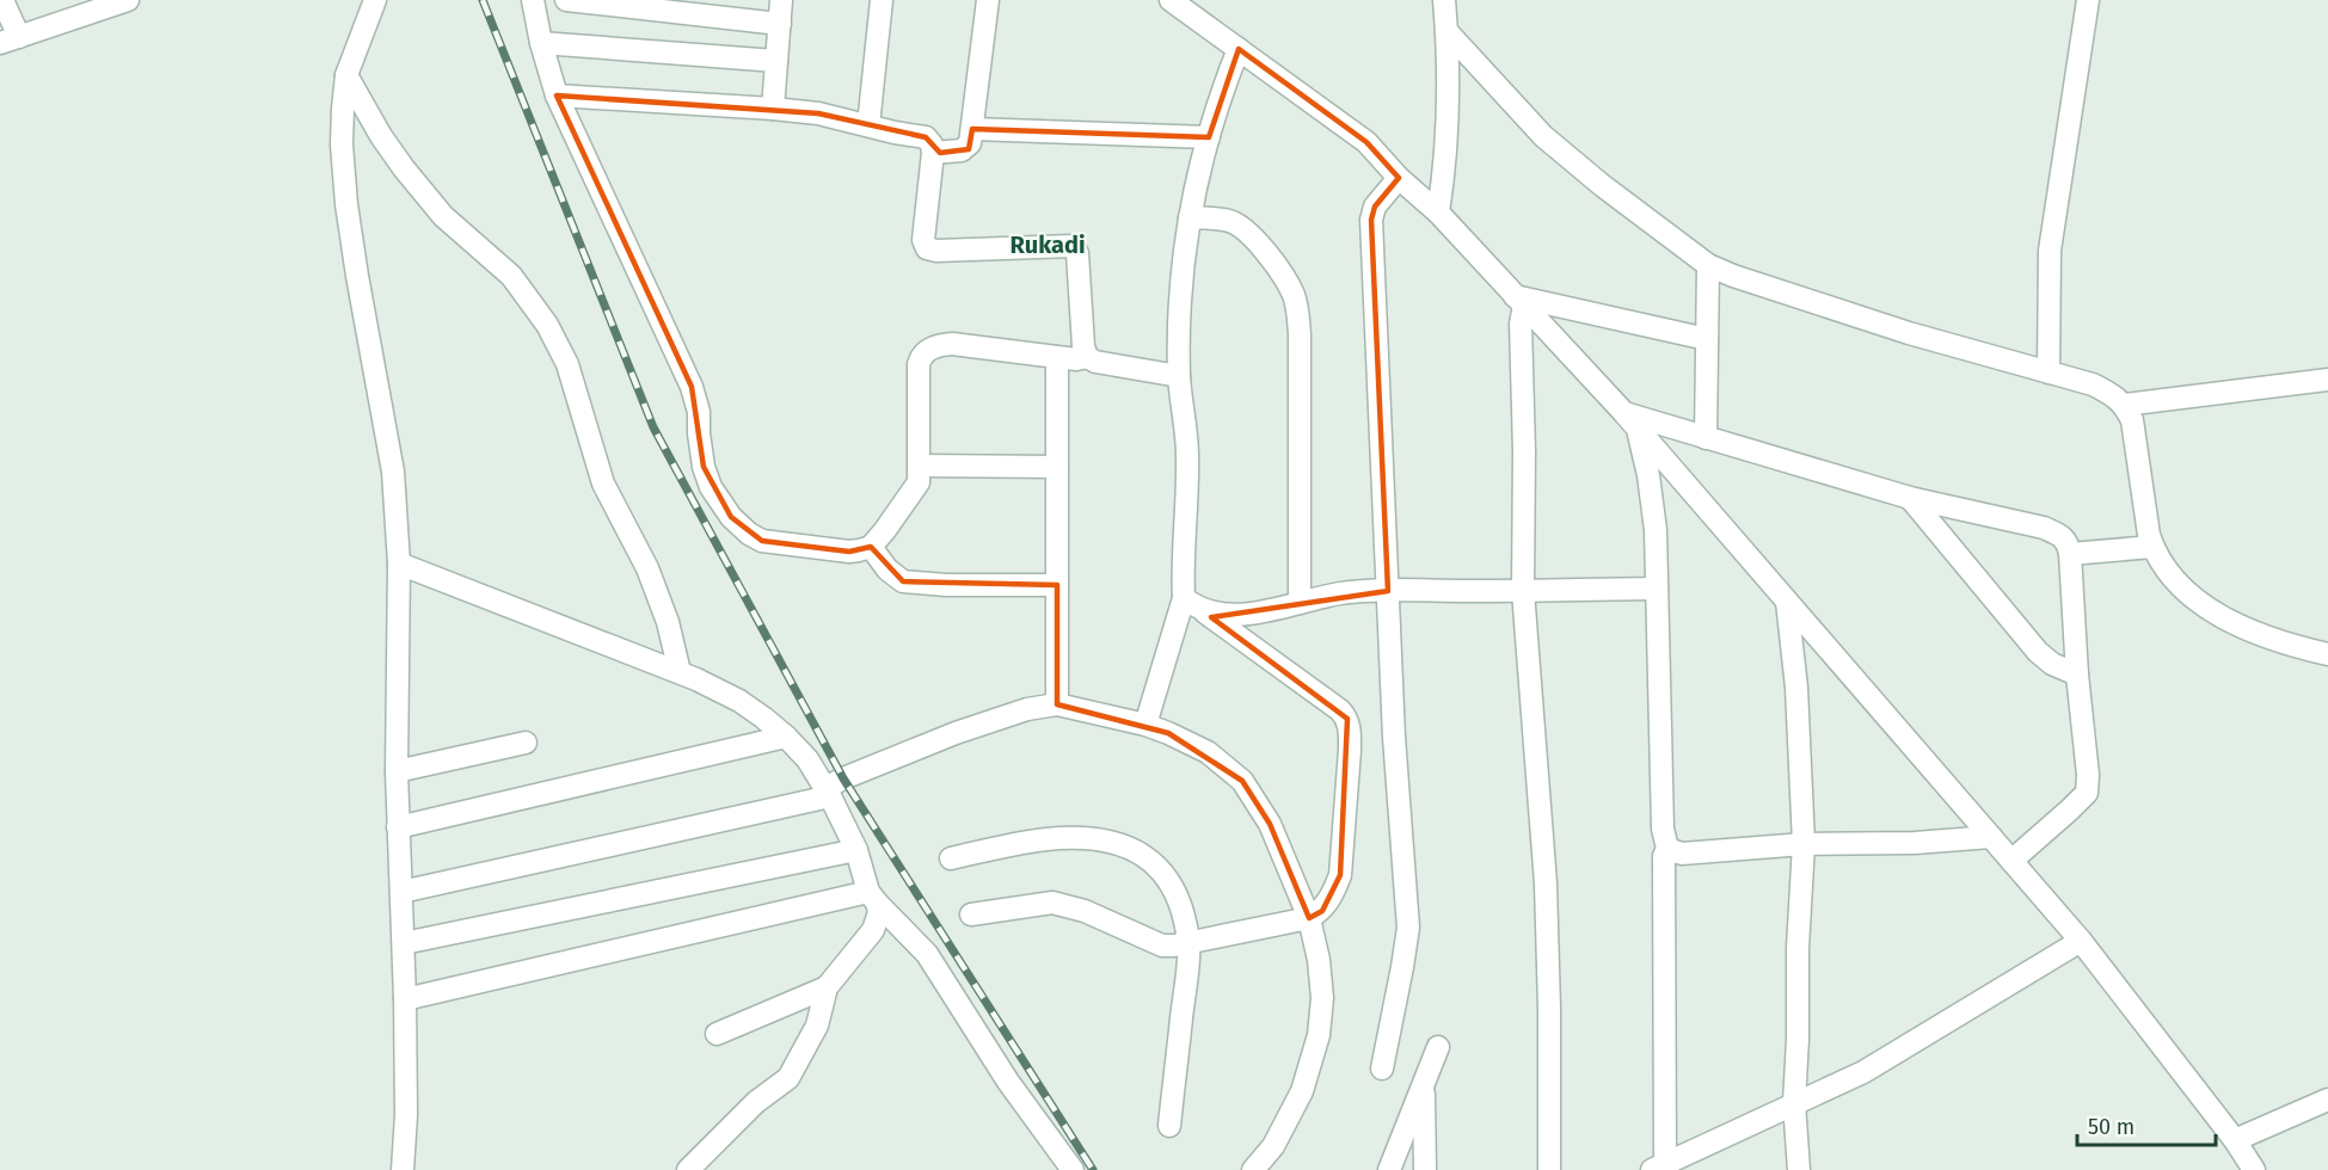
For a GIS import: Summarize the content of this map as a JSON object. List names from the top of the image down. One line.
{"districts":["Rukadi"],"scale_bar":"50 m"}
